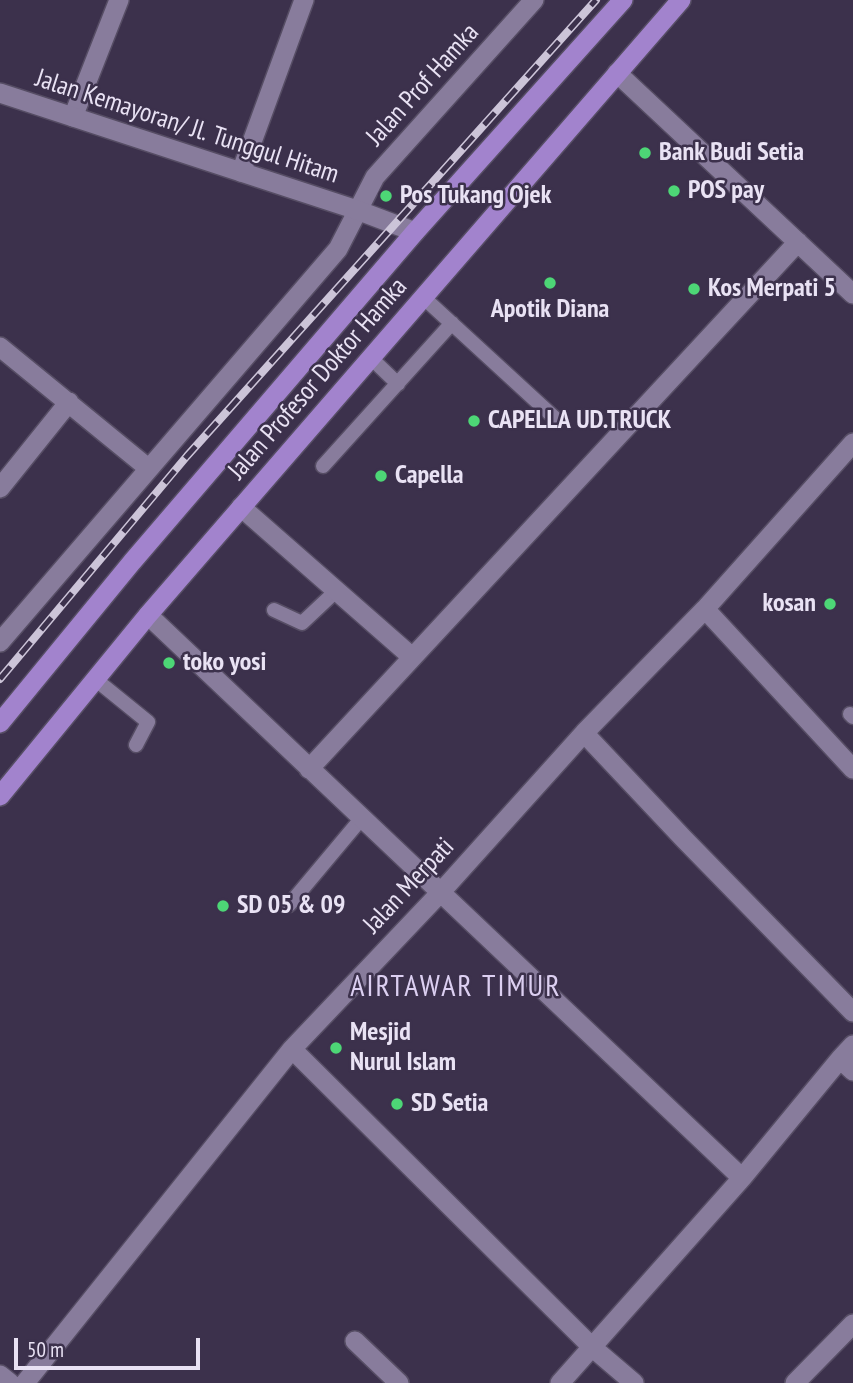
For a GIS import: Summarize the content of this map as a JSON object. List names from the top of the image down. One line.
{"streets":{"highway":["Jalan Profesor Doktor Hamka"],"street":["Jalan Prof Hamka","Jalan Kemayoran/ Jl. Tunggul Hitam","Jalan Merpati"]},"crossings":[["Jalan Prof Hamka","Jalan Kemayoran/ Jl. Tunggul Hitam"],["Jalan Kemayoran/ Jl. Tunggul Hitam","Jalan Profesor Doktor Hamka"]],"districts":["AIRTAWAR TIMUR"],"places":["Bank Budi Setia","POS pay","Pos Tukang Ojek","Apotik Diana","Kos Merpati 5","CAPELLA UD.TRUCK","Capella","kosan","toko yosi","SD 05 & 09","Mesjid Nurul Islam","SD Setia"],"scale_bar":"50 m"}
